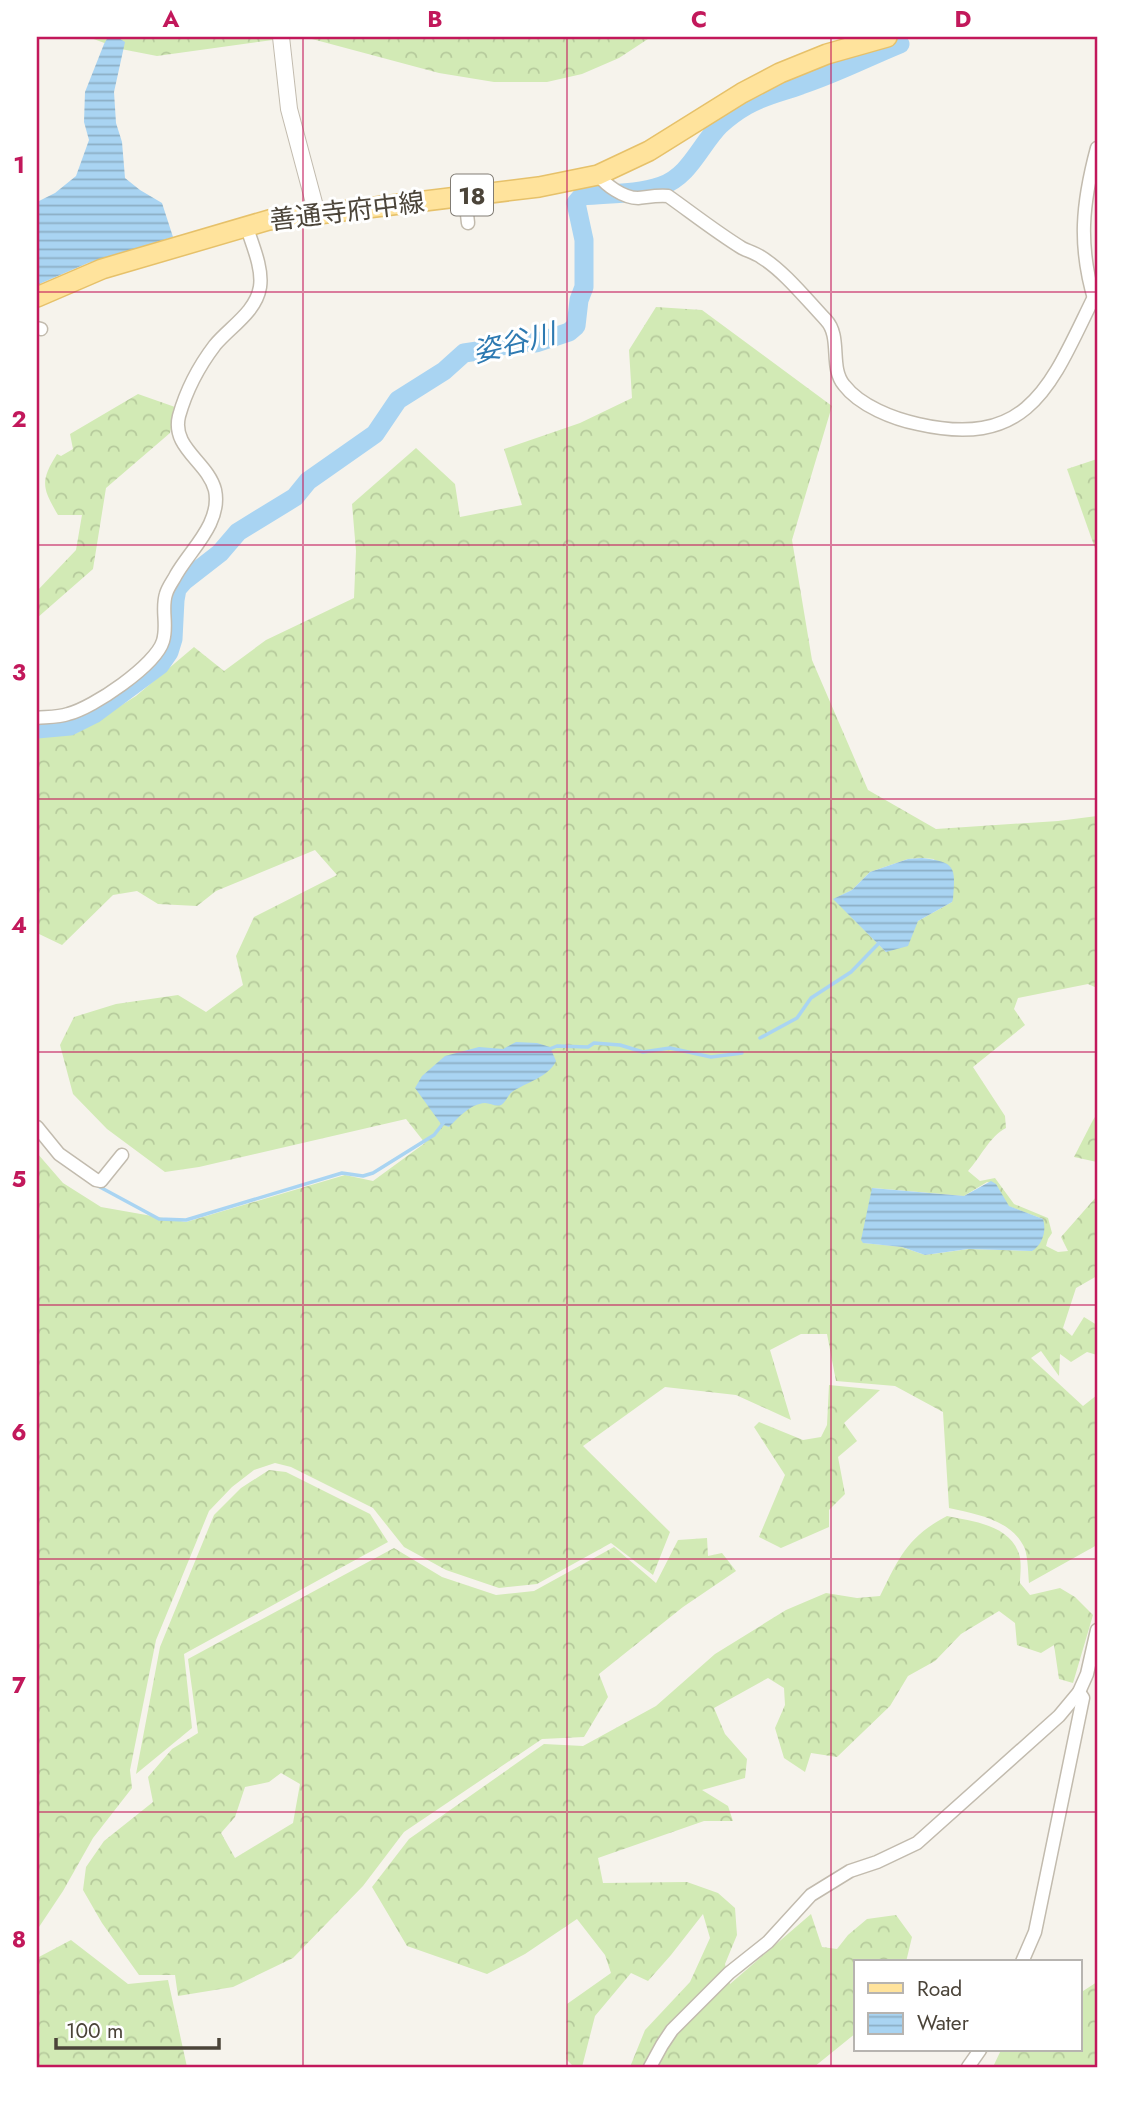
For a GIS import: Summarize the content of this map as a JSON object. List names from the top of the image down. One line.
{"streets":{"main road":["18","善通寺府中線"]},"water":["姿谷川"],"legend":["Road","Water"],"scale_bar":"100 m","grid":{"columns":["A","B","C","D"],"rows":["1","2","3","4","5","6","7","8"]}}
